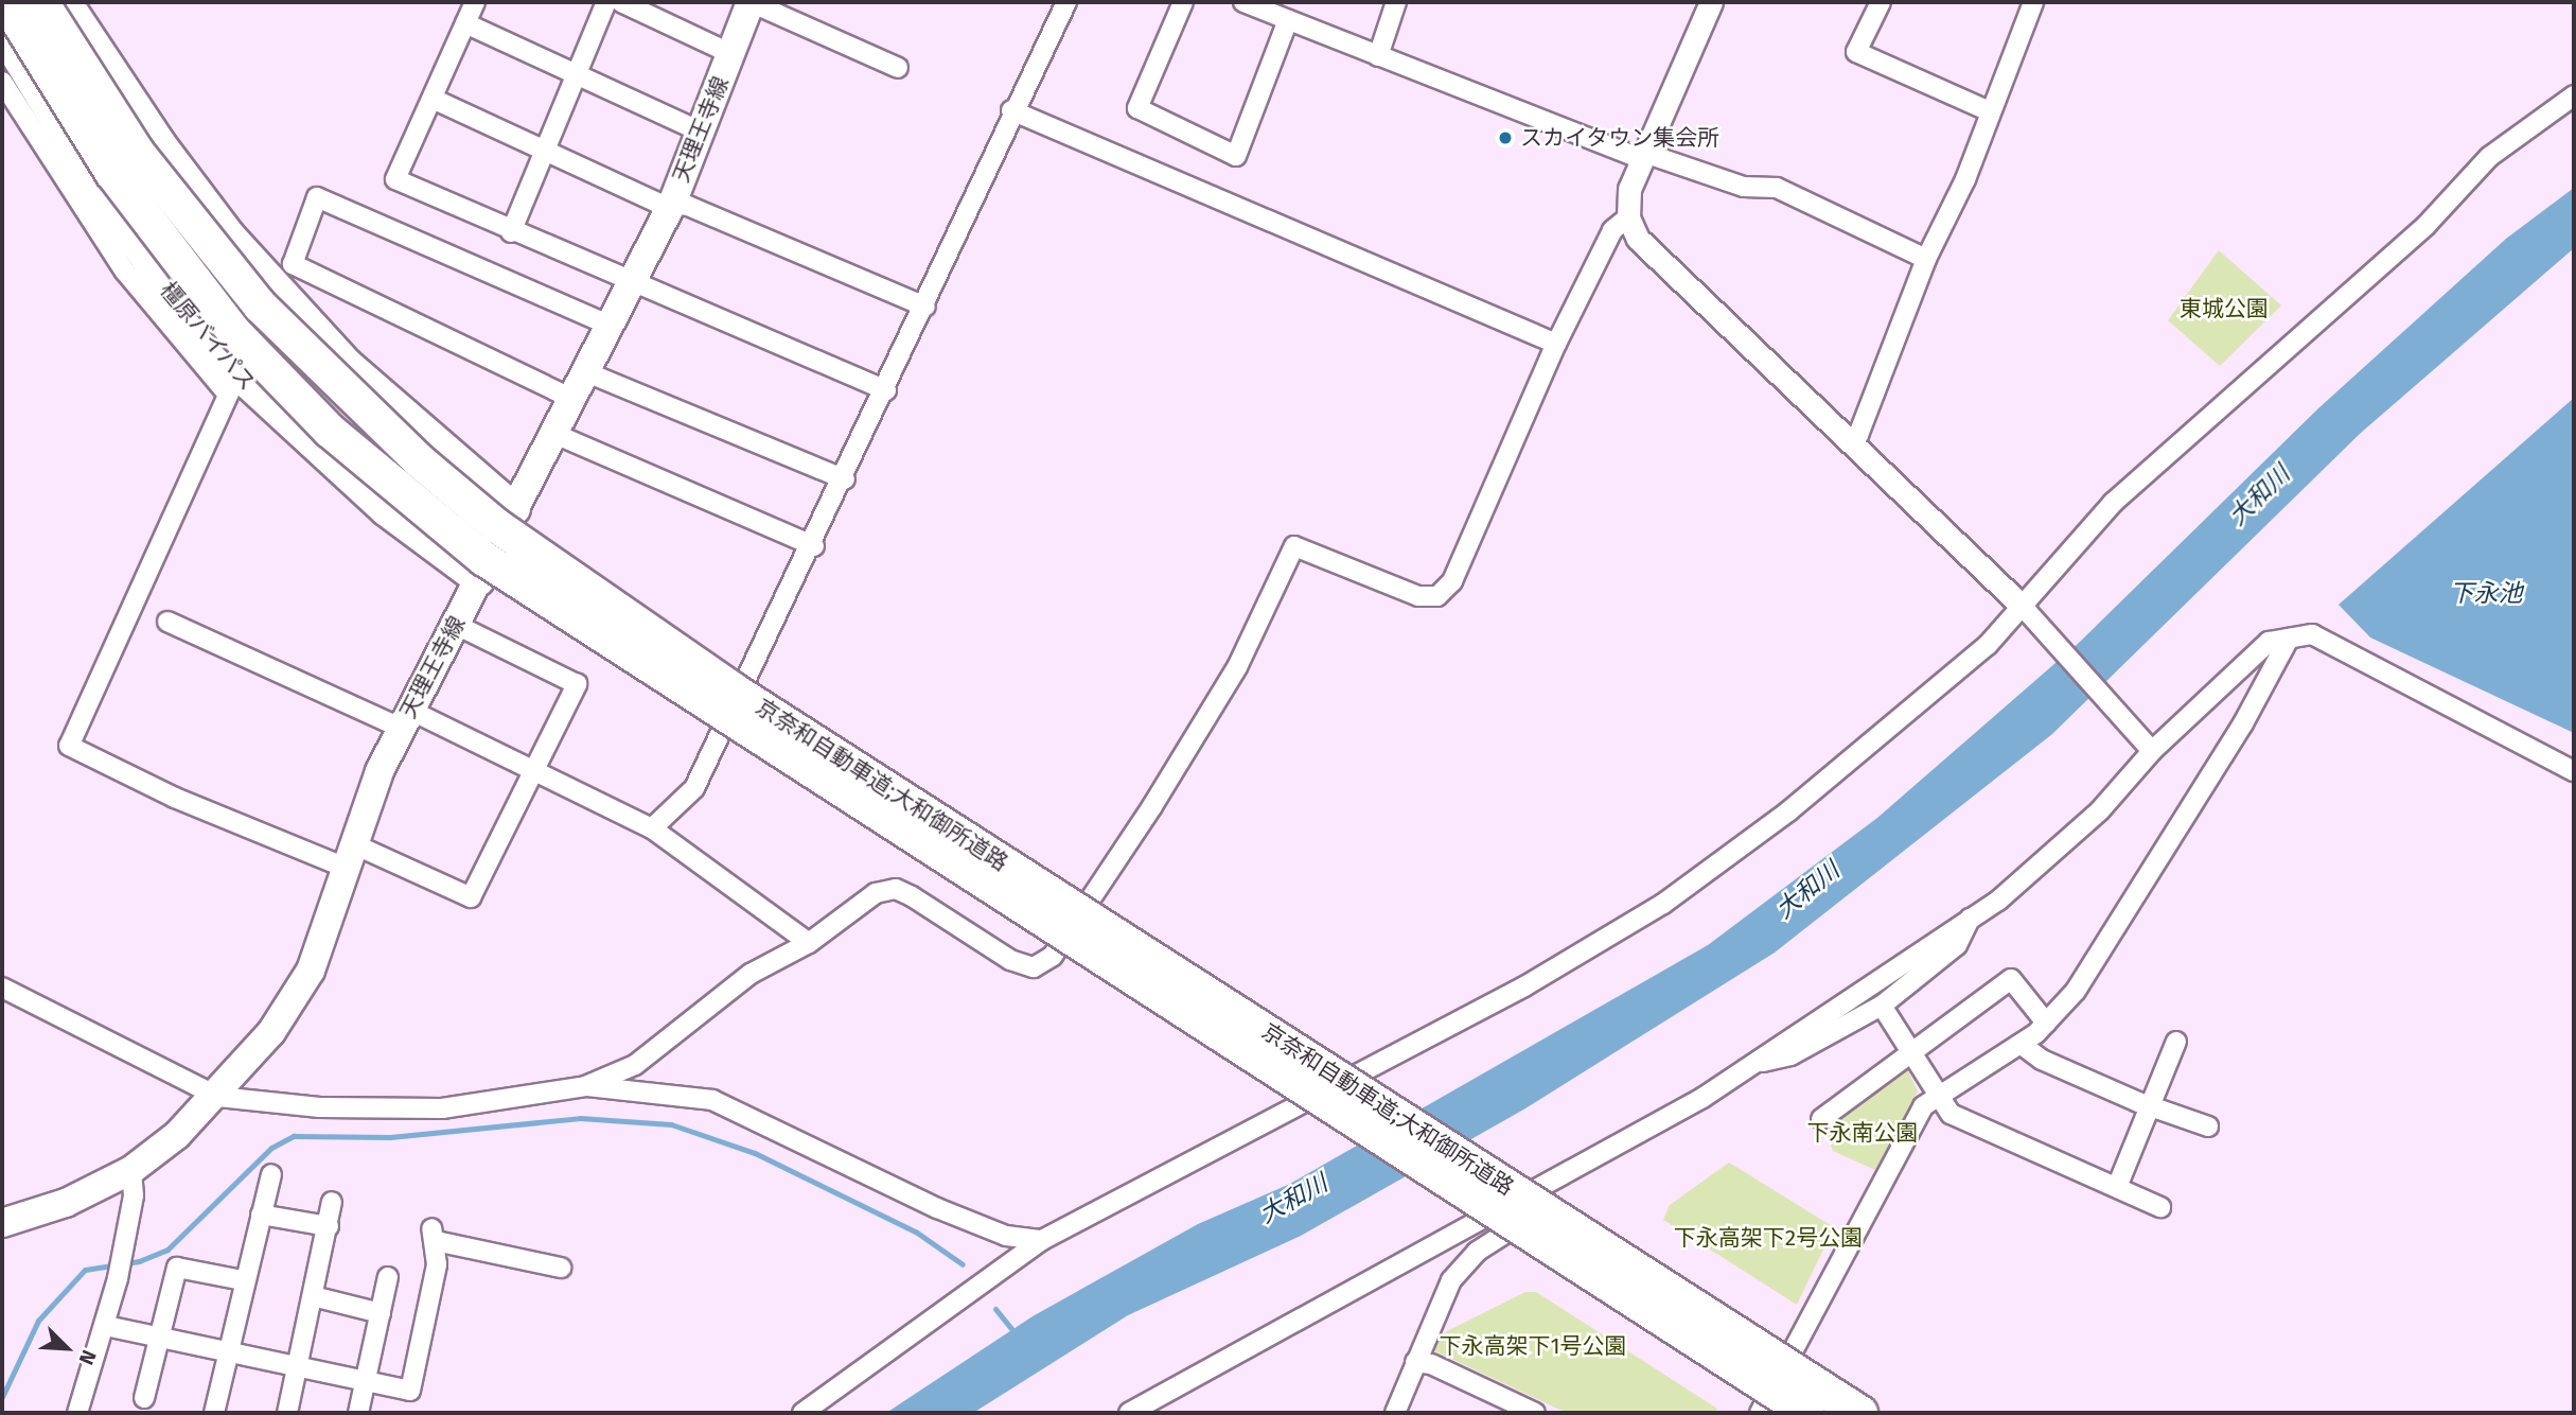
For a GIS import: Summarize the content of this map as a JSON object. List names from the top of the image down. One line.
{"streets":{"highway":["橿原バイパス","京奈和自動車道;大和御所道路"],"main road":["天理王寺線"]},"crossings":[["天理王寺線","橿原バイパス"]],"water":["大和川","下永池"],"parks":["東城公園","下永南公園","下永高架下2号公園","下永高架下1号公園"],"places":["スカイタウン集会所"],"north":"bottom right"}
